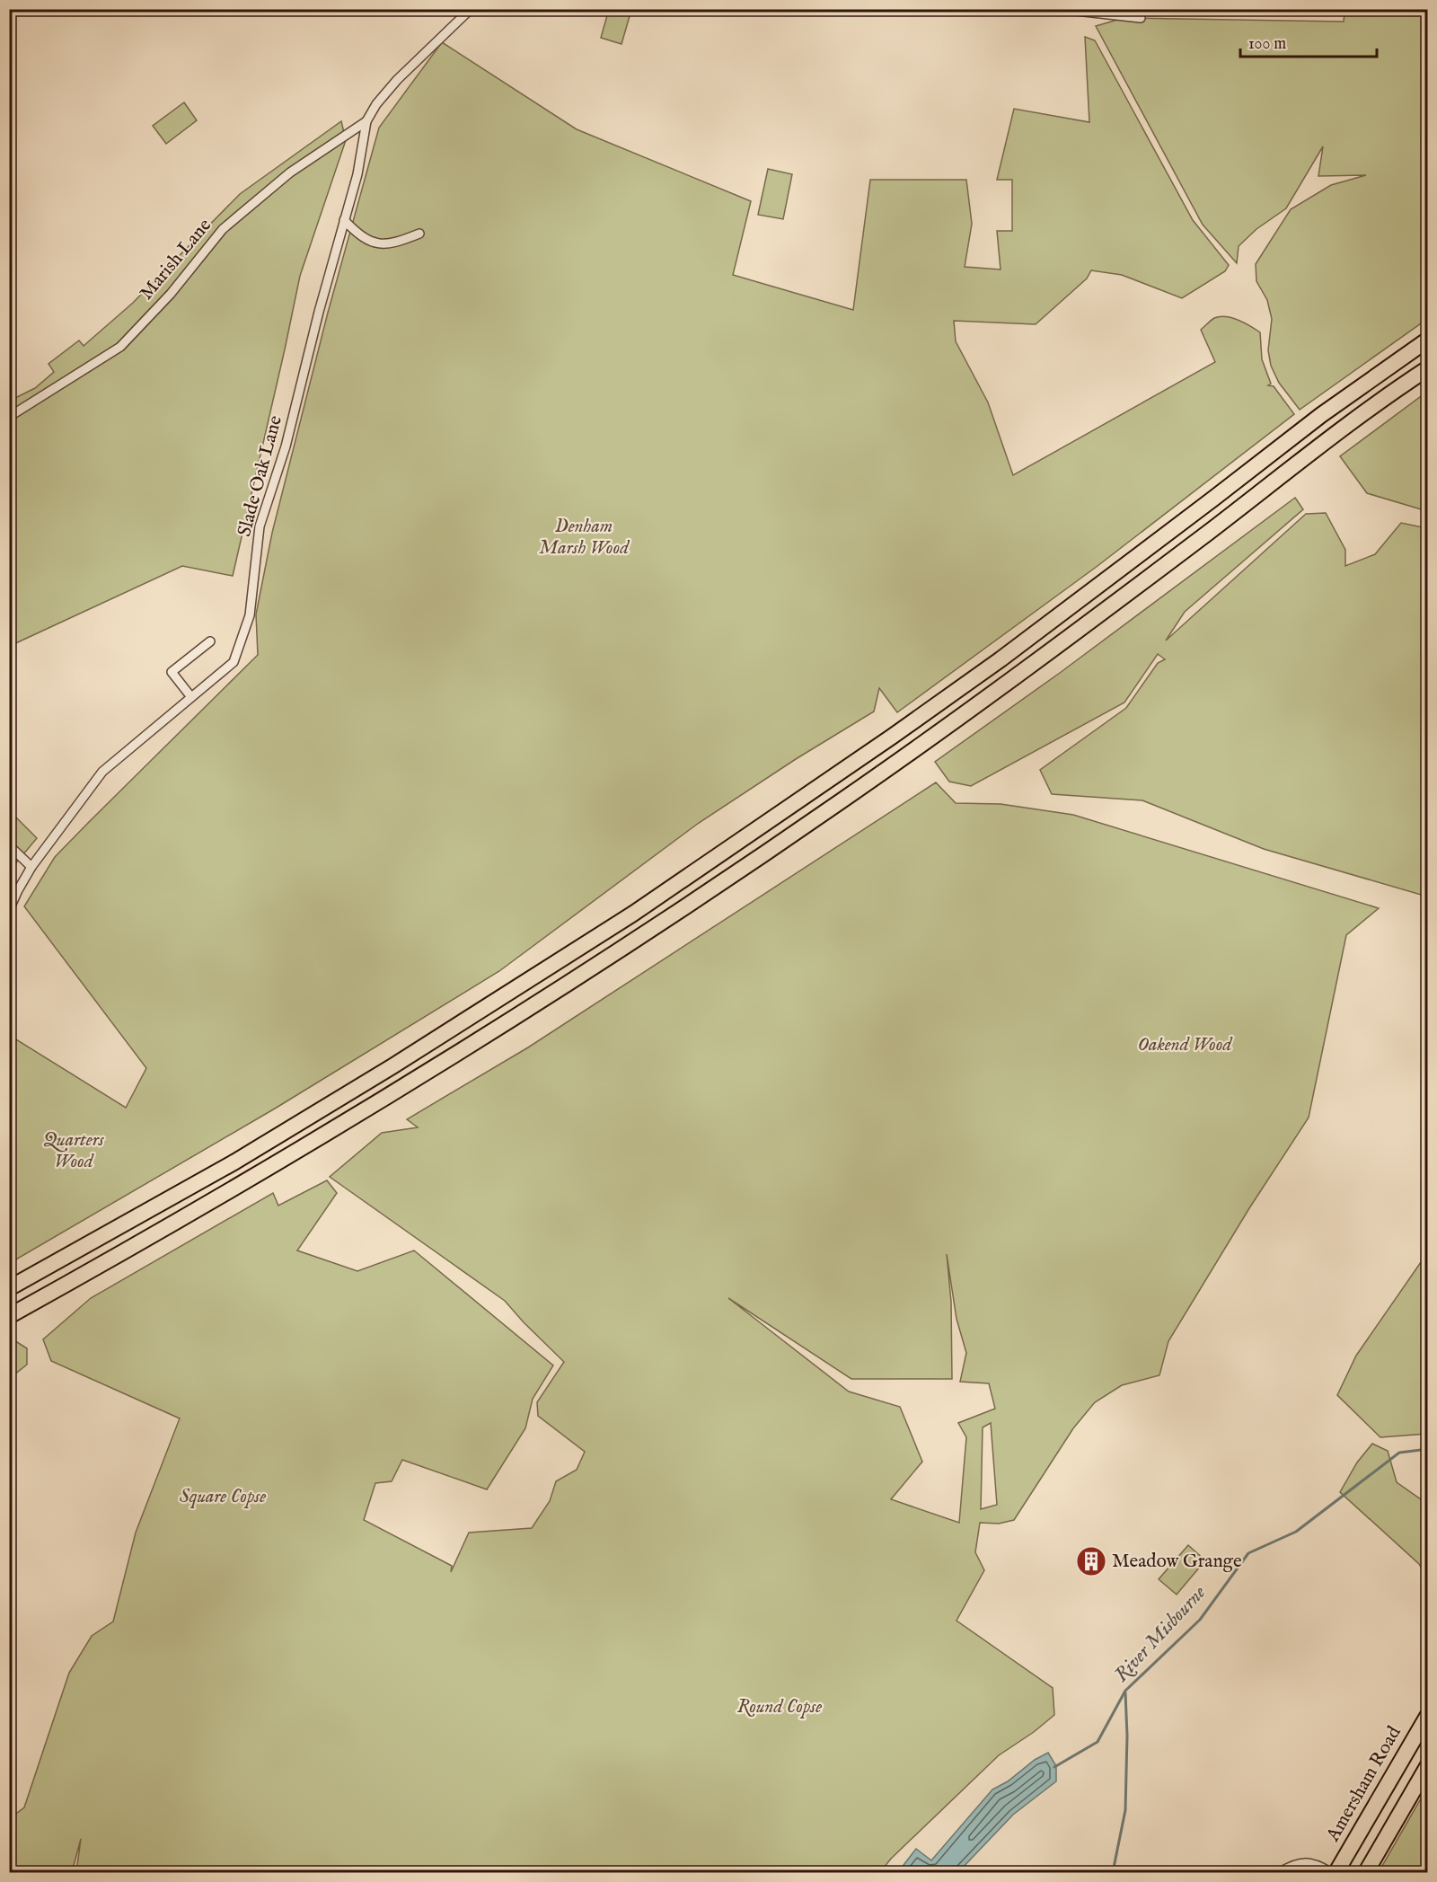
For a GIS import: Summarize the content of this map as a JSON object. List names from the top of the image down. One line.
{"streets":{"highway":["Amersham Road"],"street":["Marish Lane","Slade Oak Lane"]},"crossings":[["Marish Lane","Slade Oak Lane"]],"water":["River Misbourne"],"parks":["Denham Marsh Wood","Oakend Wood","Quarters Wood","Square Copse","Round Copse"],"places":{"building":["Meadow Grange"]},"scale_bar":"100 m"}
